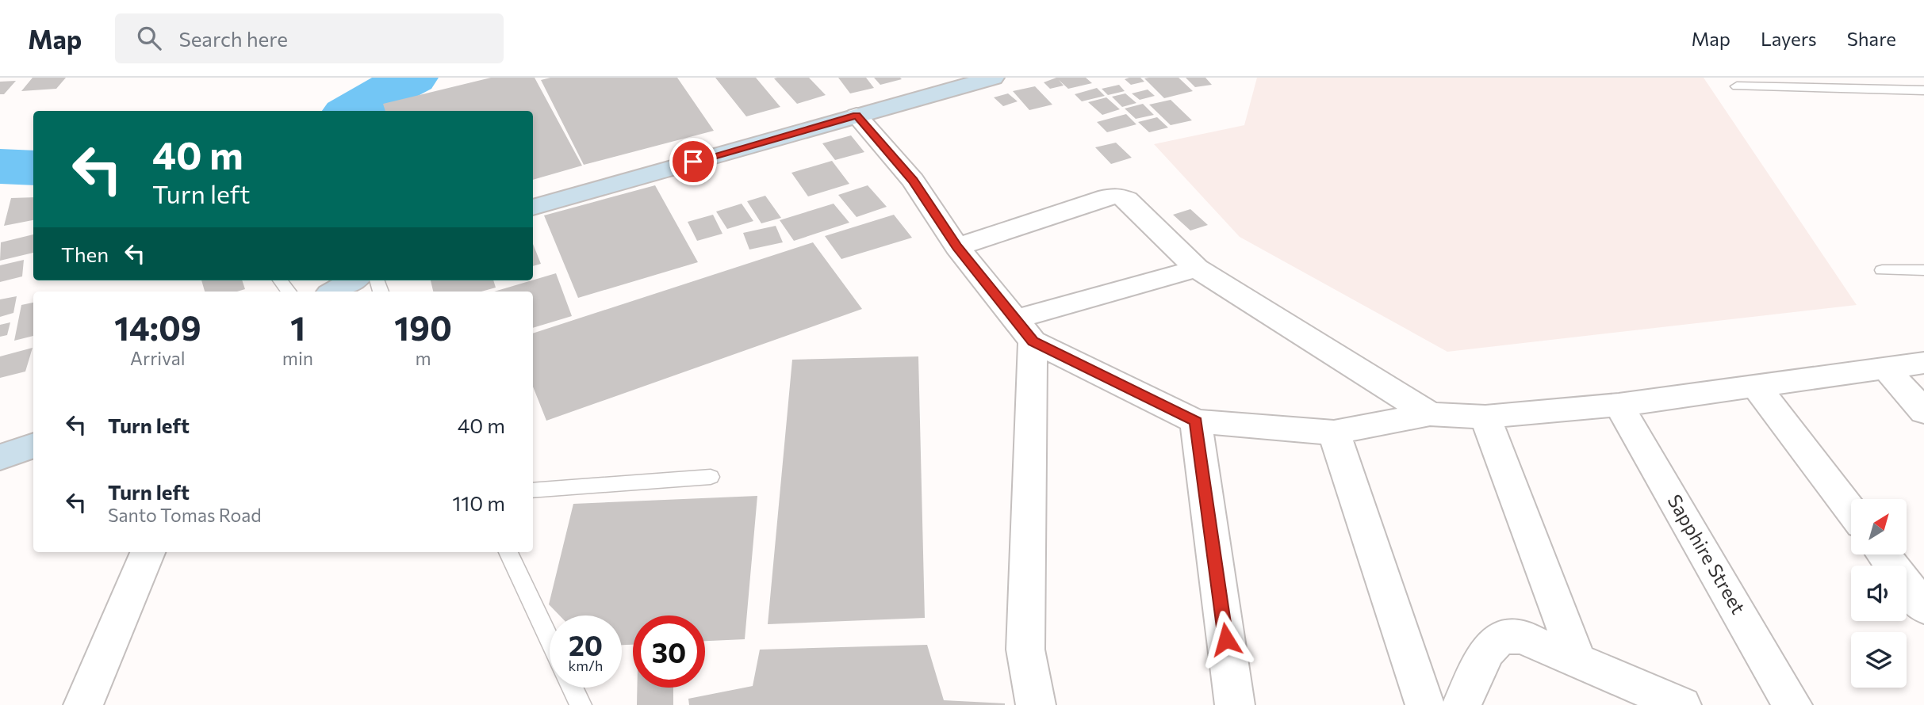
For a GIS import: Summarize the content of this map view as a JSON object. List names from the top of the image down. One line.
{"streets":{"street":["Sapphire Street"]},"north":"top right","page":{"header":"Map","search":"Search here","nav":["Map","Layers","Share"],"turn":["40 m","Turn left"],"then":"Then","eta":["14:09","Arrival","1","min","190","m"],"list":[{"name":"Turn left","value":"40 m"},{"name":"Turn left","note":"Santo Tomas Road","value":"110 m"}],"speed":"20 km/h","limit":"30"}}
